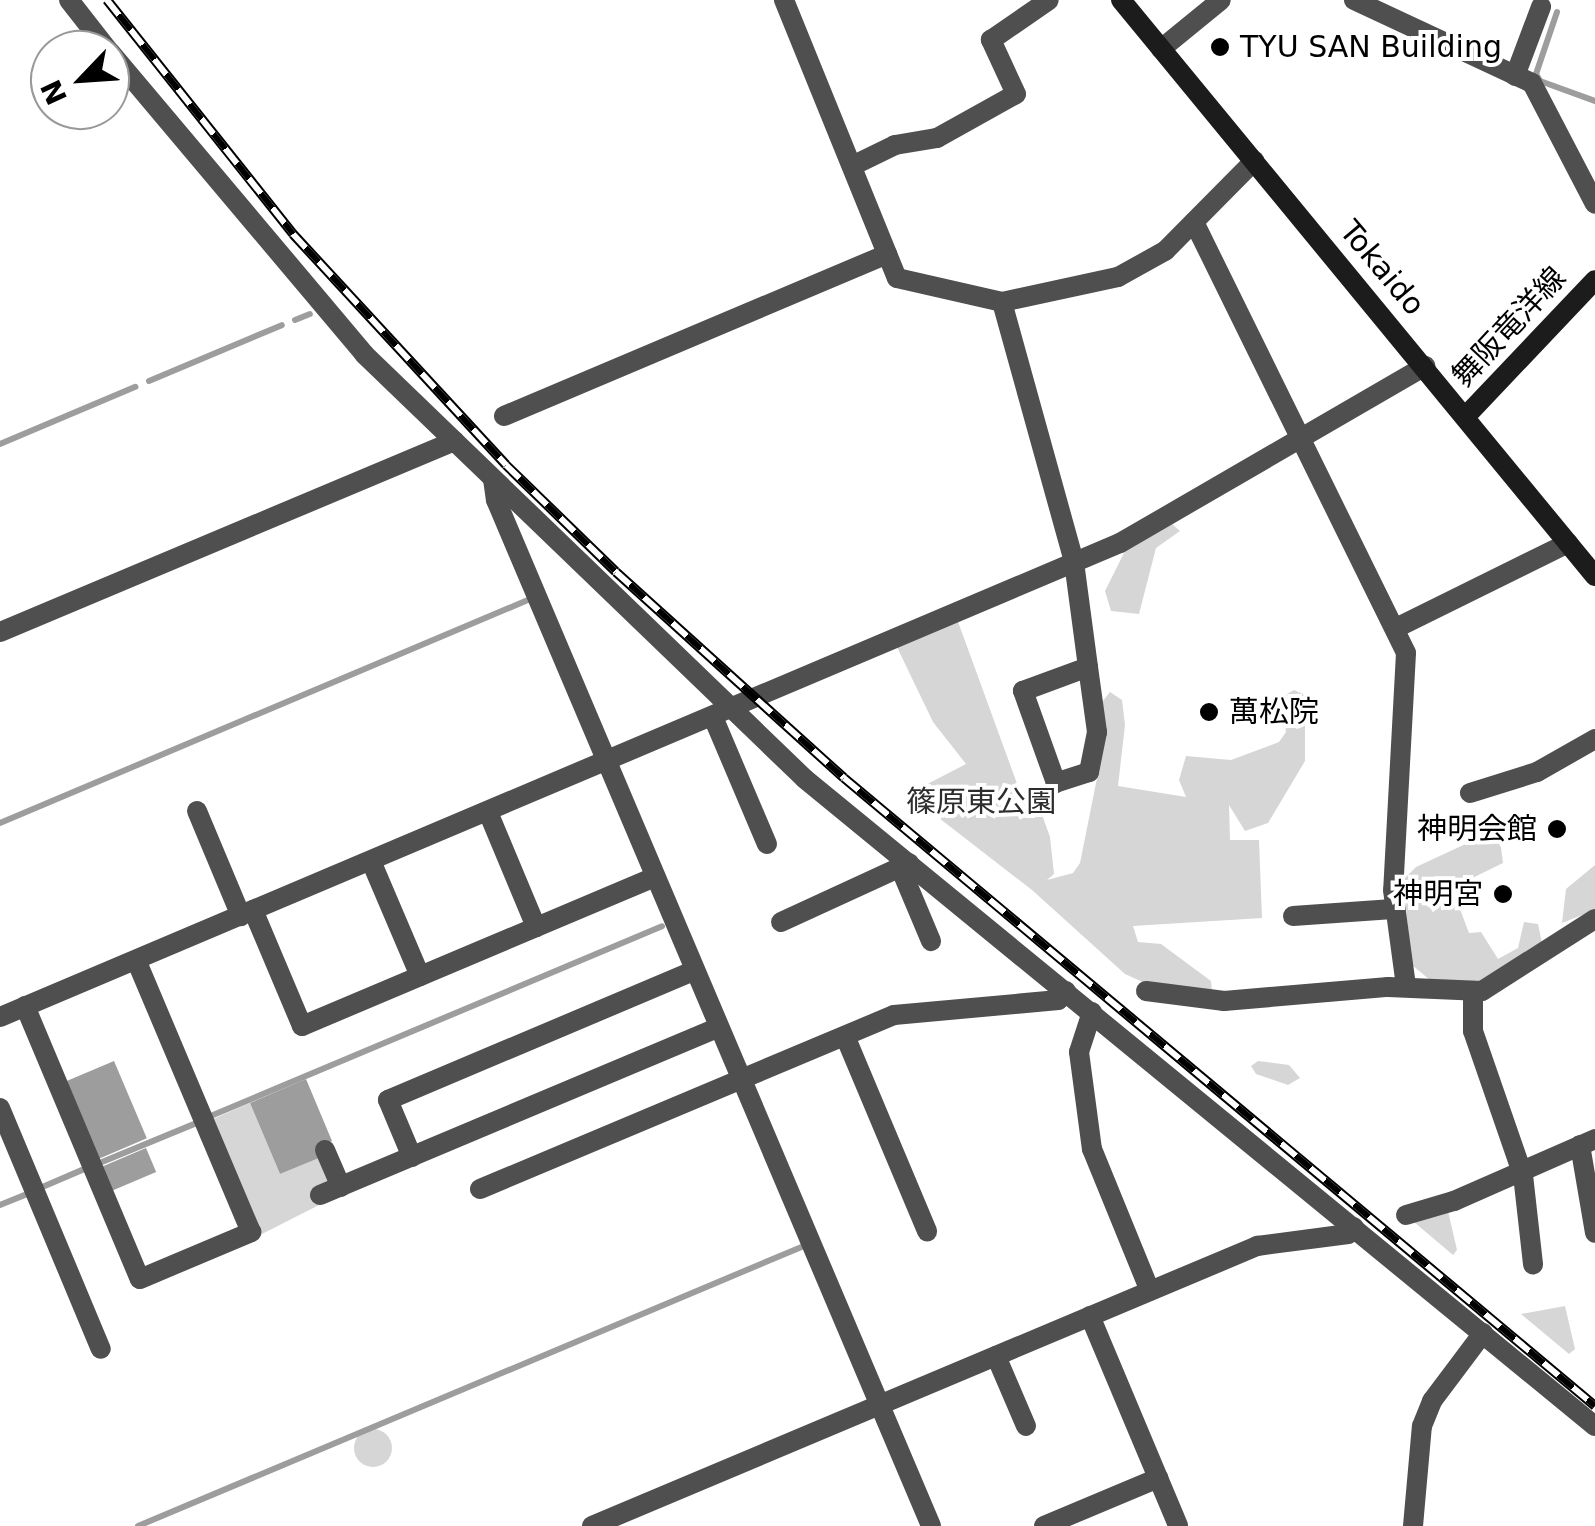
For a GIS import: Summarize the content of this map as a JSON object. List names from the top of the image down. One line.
{"streets":{"street":["Tokaido","舞阪竜洋線"]},"crossings":[["Tokaido","舞阪竜洋線"]],"parks":["篠原東公園"],"places":["TYU SAN Building","萬松院","神明会館","神明宮"],"north":"bottom left"}
